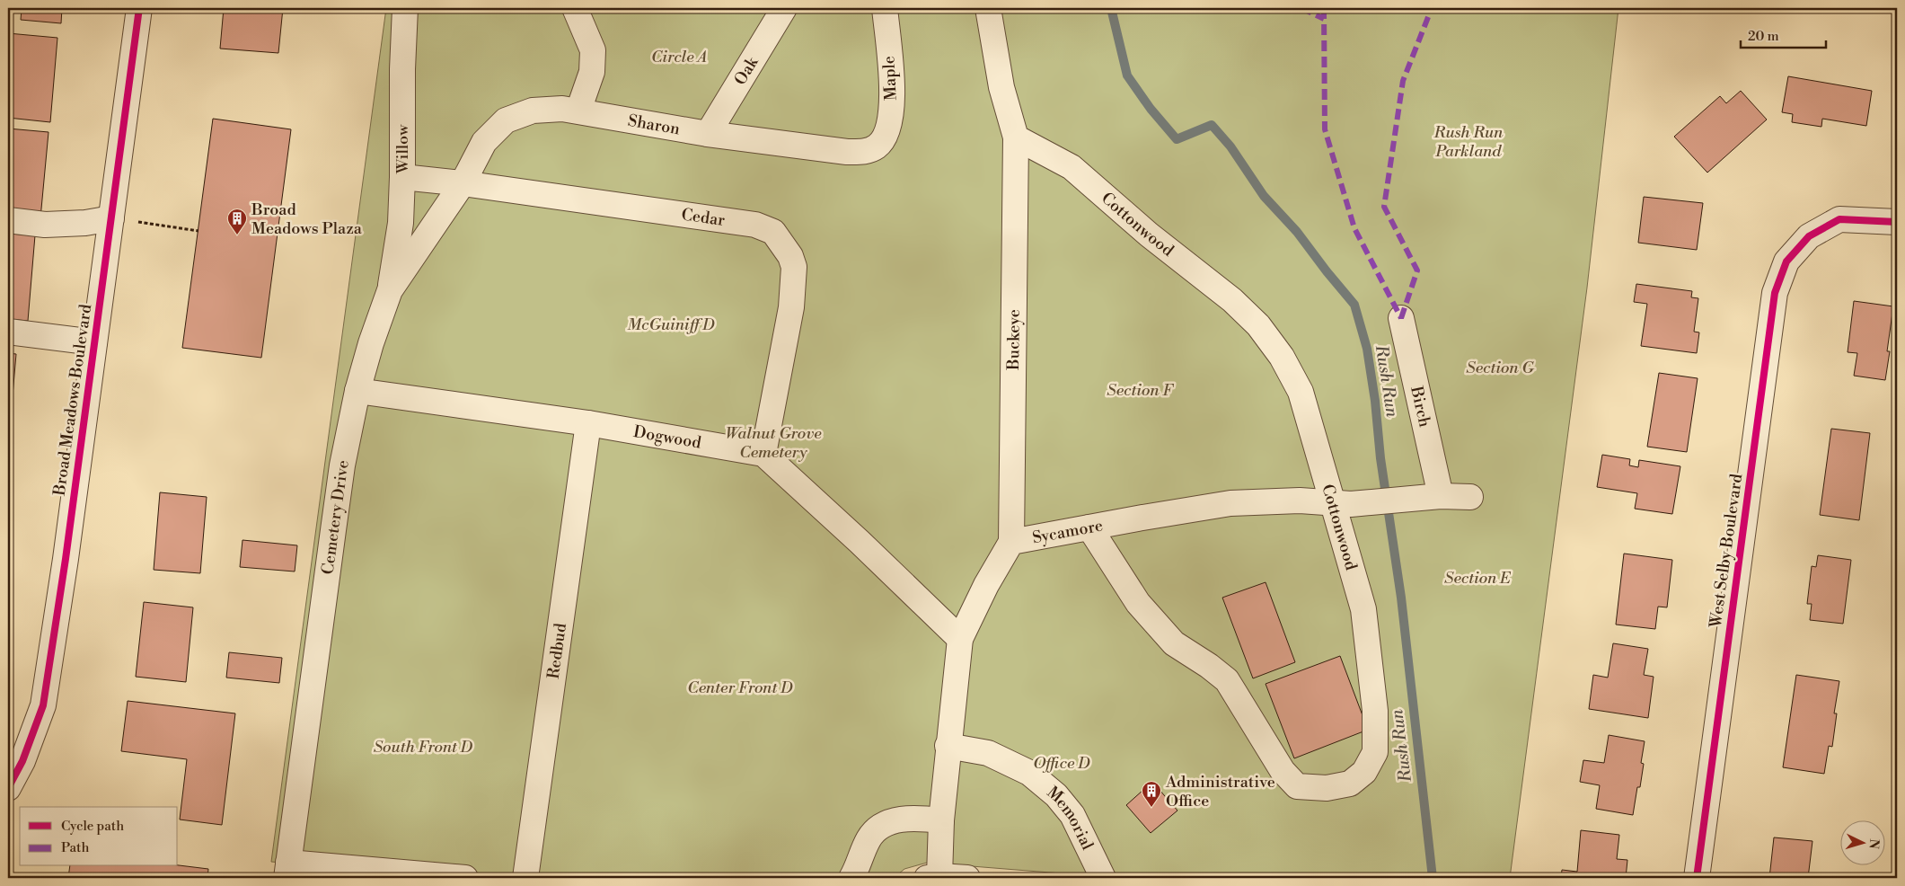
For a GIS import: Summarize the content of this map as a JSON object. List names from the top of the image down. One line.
{"streets":{"street":["Oak","Maple","Sharon","Willow","Cedar","Cottonwood","Buckeye","Broad Meadows Boulevard","Birch","Dogwood","Cemetery Drive","Sycamore","West Selby Boulevard","Redbud","Memorial"]},"crossings":[["Oak","Sharon"],["Maple","Sharon"],["Sharon","Cedar"],["Sharon","Cemetery Drive"],["Willow","Cedar"],["Willow","Cemetery Drive"],["Cedar","Dogwood"],["Cedar","Cemetery Drive"],["Cottonwood","Buckeye"],["Cottonwood","Sycamore"],["Buckeye","Sycamore"],["Birch","Sycamore"],["Dogwood","Cemetery Drive"],["Dogwood","Redbud"],["Sycamore","Memorial"]],"water":["Rush Run"],"parks":["Circle A","Rush Run Parkland","McGuiniff D","Section G","Section F","Walnut Grove Cemetery","Section E","Center Front D","South Front D","Office D"],"places":{"building":["Broad Meadows Plaza","Administrative Office"]},"legend":["Cycle path","Path"],"scale_bar":"20 m","north":"right"}
